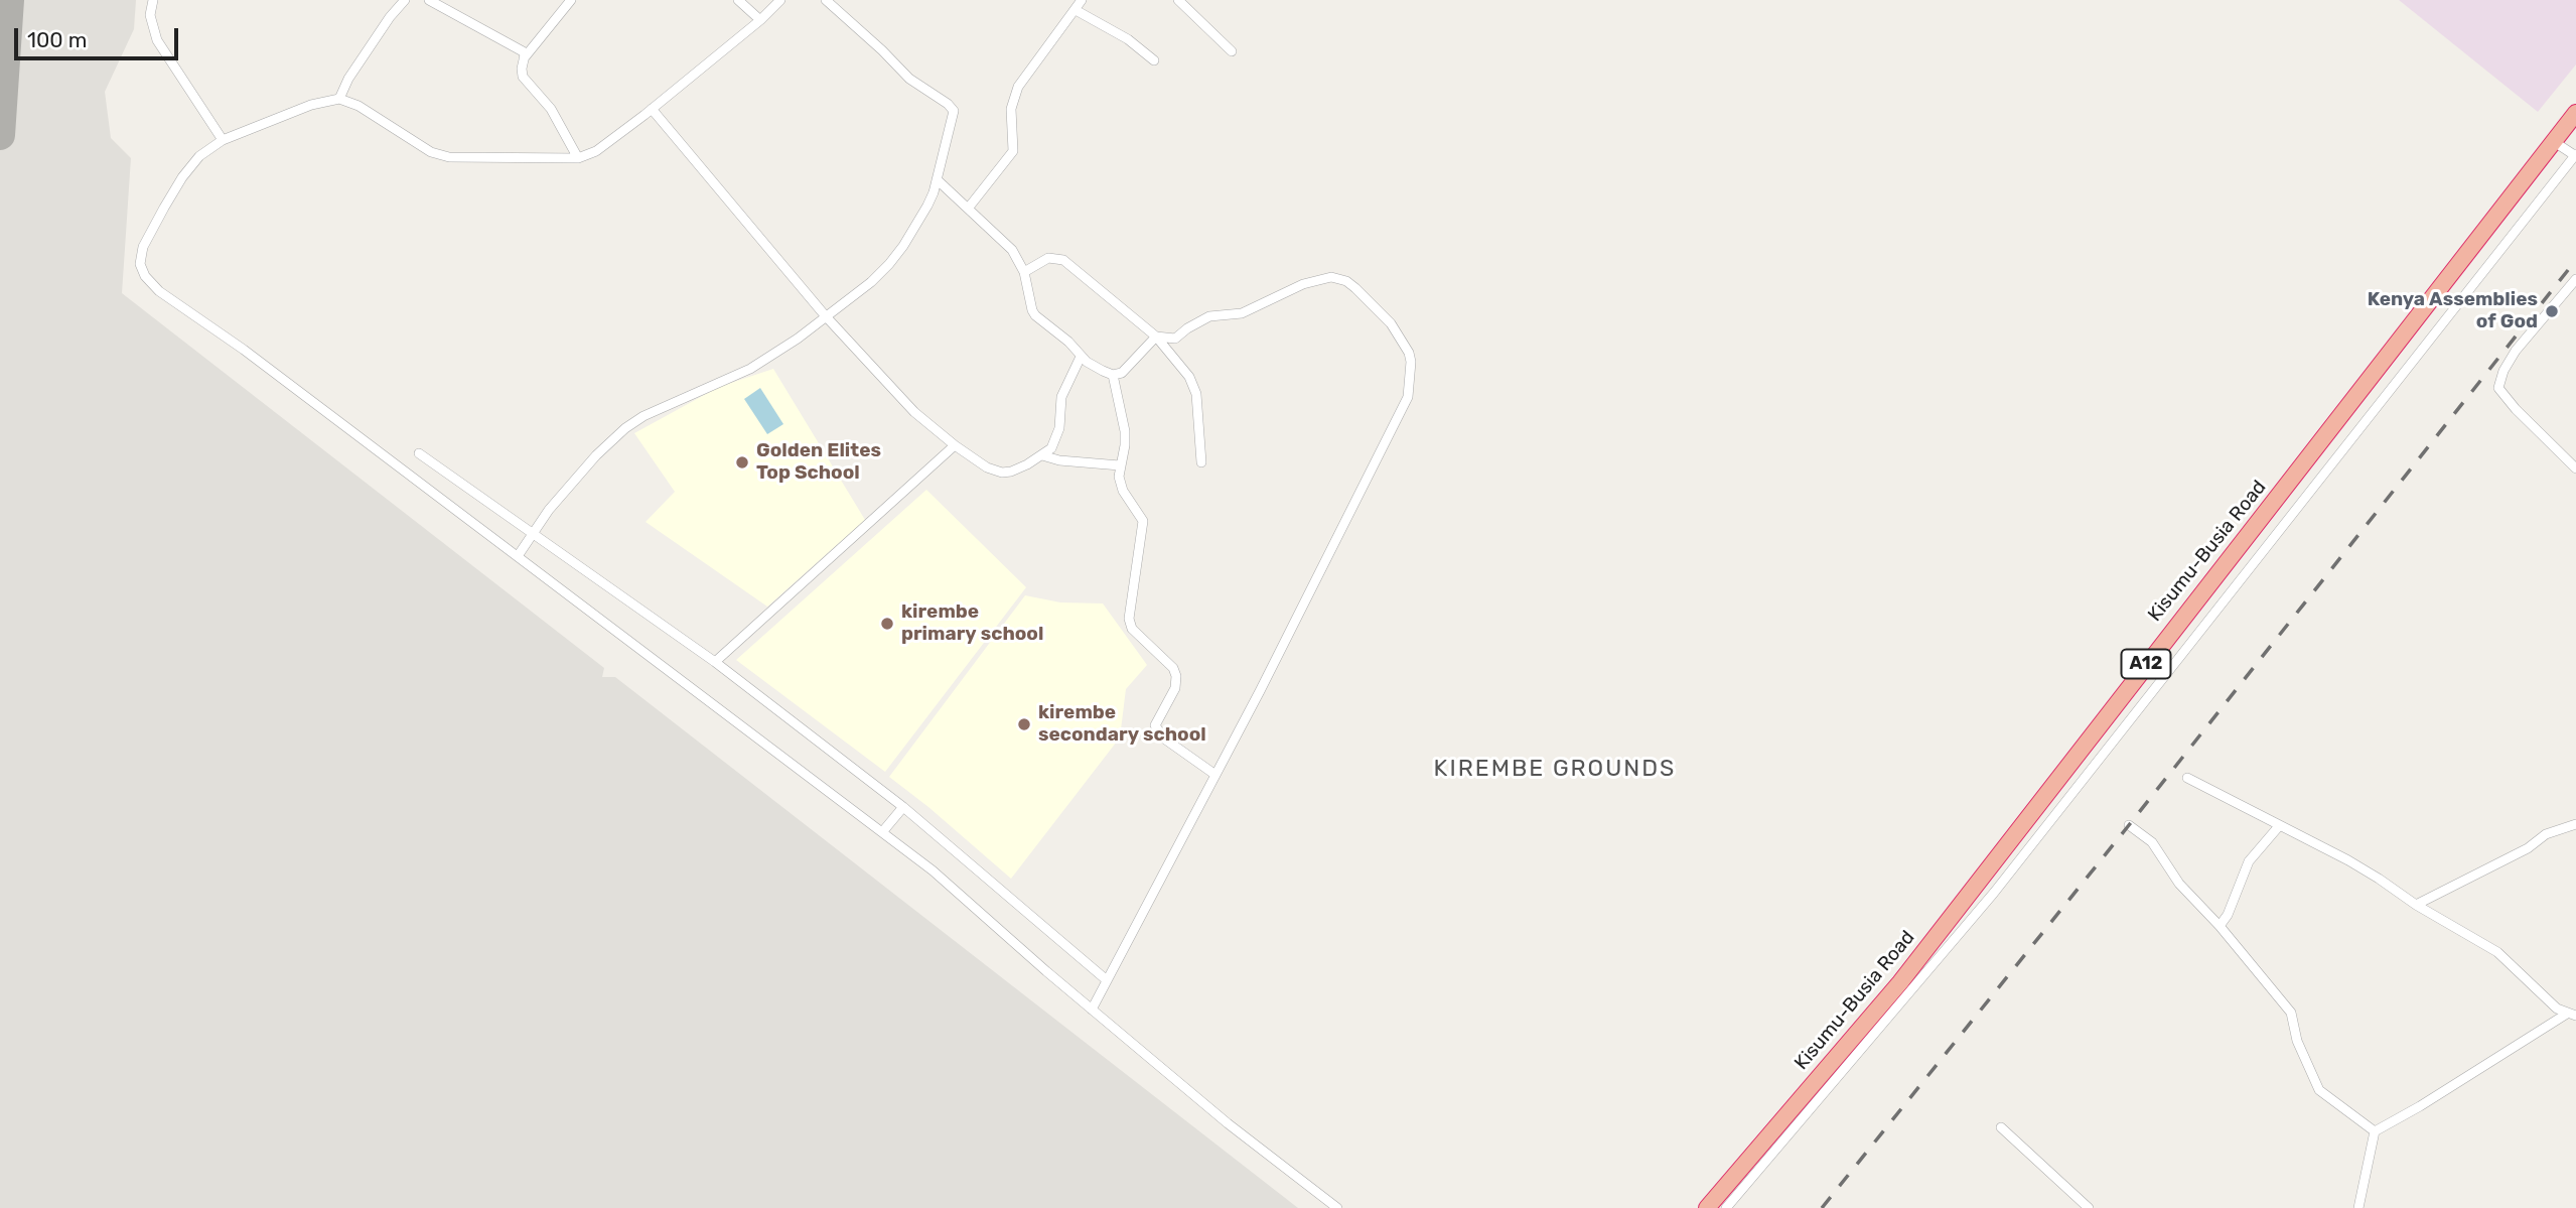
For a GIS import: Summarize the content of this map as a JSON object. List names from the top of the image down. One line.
{"streets":{"highway":["Kisumu-Busia Road","A12"]},"districts":["KIREMBE GROUNDS"],"places":["Kenya Assemblies of God","Golden Elites Top School","kirembe primary school","kirembe secondary school"],"scale_bar":"100 m"}
